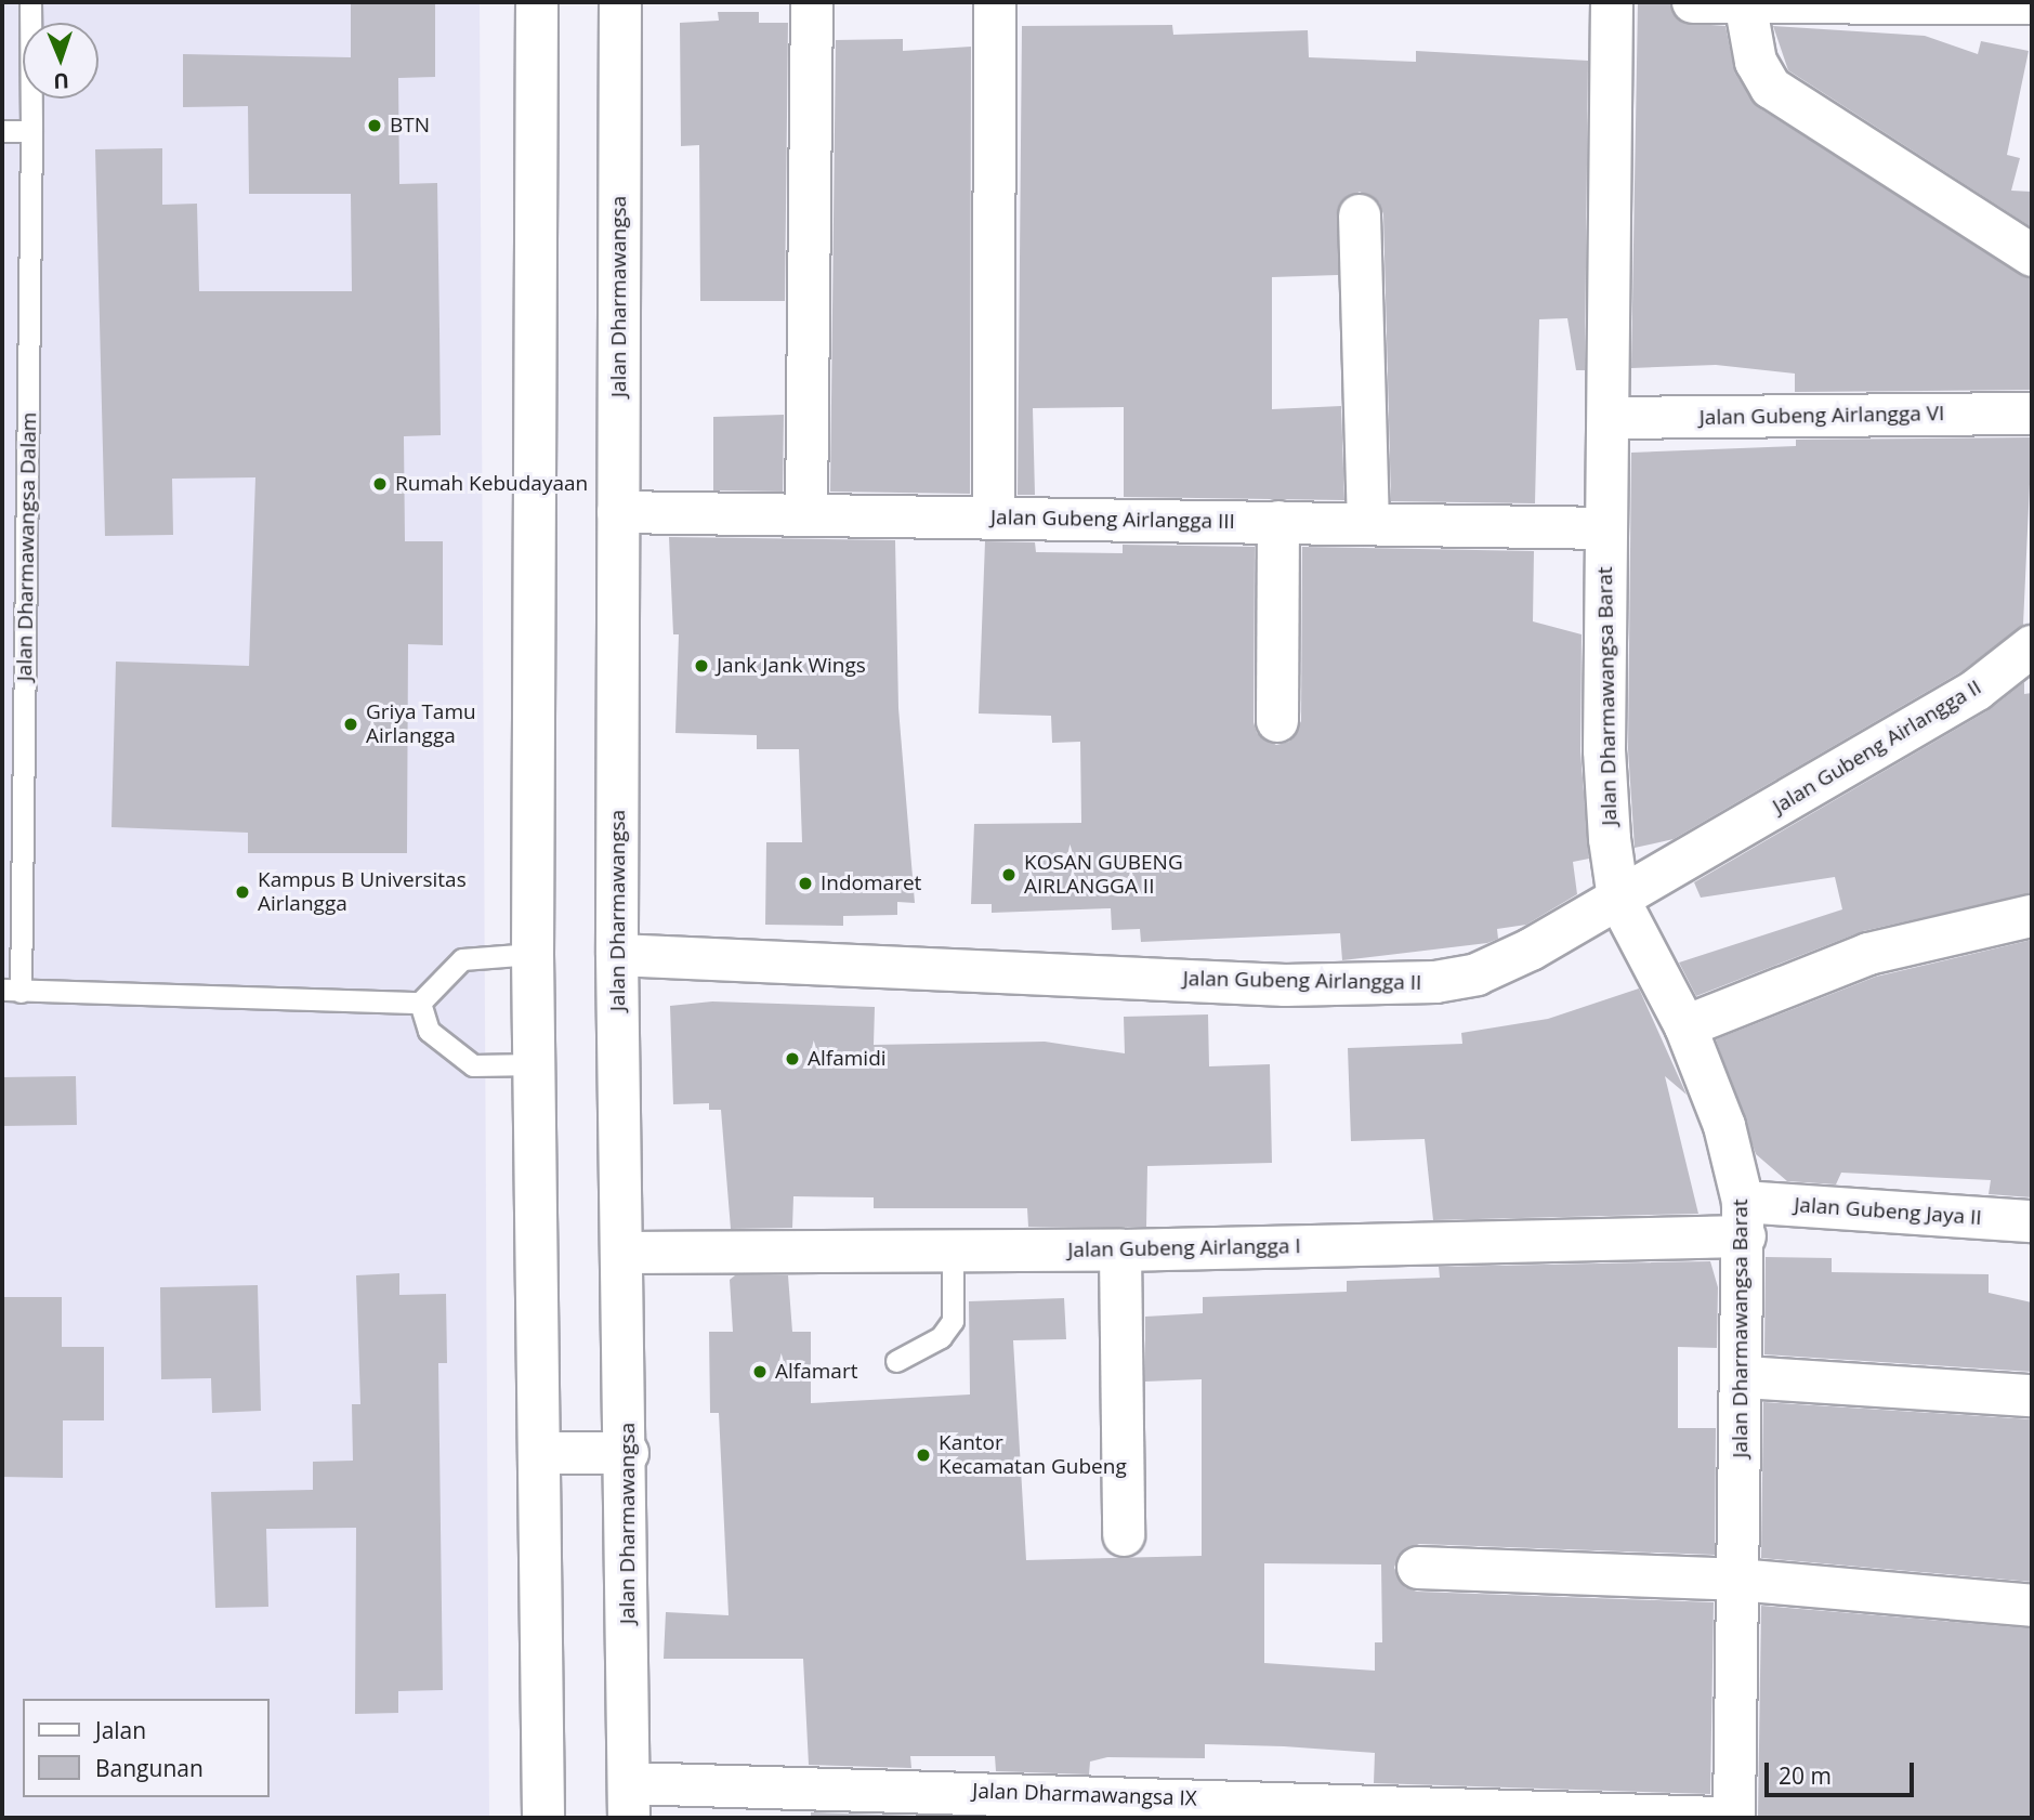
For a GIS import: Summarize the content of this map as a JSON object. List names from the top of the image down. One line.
{"streets":{"street":["Jalan Dharmawangsa","Jalan Gubeng Airlangga VI","Jalan Gubeng Airlangga III","Jalan Dharmawangsa Barat","Jalan Gubeng Airlangga II","Jalan Gubeng Jaya II","Jalan Gubeng Airlangga I","Jalan Dharmawangsa IX"],"lane":["Jalan Dharmawangsa Dalam"]},"crossings":[["Jalan Dharmawangsa","Jalan Gubeng Airlangga III"],["Jalan Dharmawangsa","Jalan Gubeng Airlangga II"],["Jalan Dharmawangsa","Jalan Gubeng Airlangga I"],["Jalan Dharmawangsa","Jalan Dharmawangsa IX"],["Jalan Gubeng Airlangga VI","Jalan Dharmawangsa Barat"],["Jalan Gubeng Airlangga III","Jalan Dharmawangsa Barat"],["Jalan Dharmawangsa Barat","Jalan Gubeng Airlangga II"],["Jalan Dharmawangsa Barat","Jalan Gubeng Jaya II"],["Jalan Dharmawangsa Barat","Jalan Gubeng Airlangga I"],["Jalan Gubeng Jaya II","Jalan Gubeng Airlangga I"]],"places":["BTN","Rumah Kebudayaan","Jank Jank Wings","Griya Tamu Airlangga","KOSAN GUBENG AIRLANGGA II","Indomaret","Kampus B Universitas Airlangga","Alfamidi","Alfamart","Kantor Kecamatan Gubeng"],"legend":["Jalan","Bangunan"],"scale_bar":"20 m","north":"bottom"}
